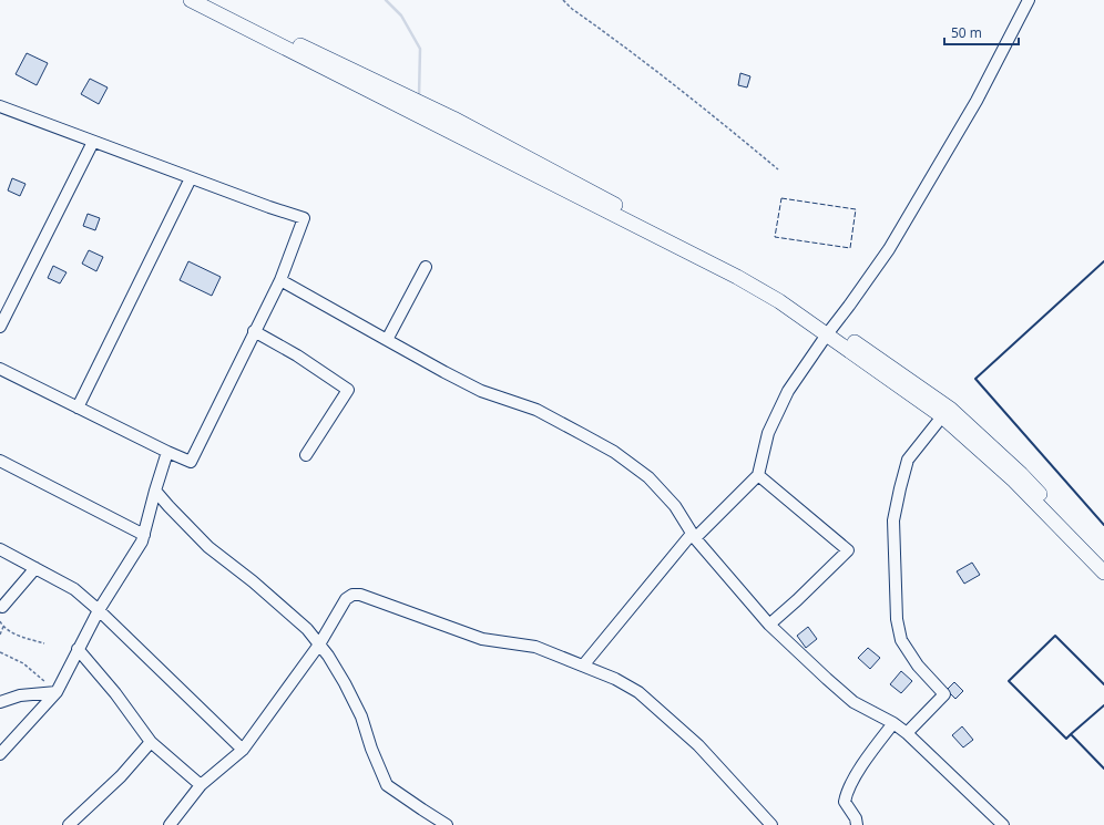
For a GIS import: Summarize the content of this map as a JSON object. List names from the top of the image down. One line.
{"scale_bar":"50 m"}
